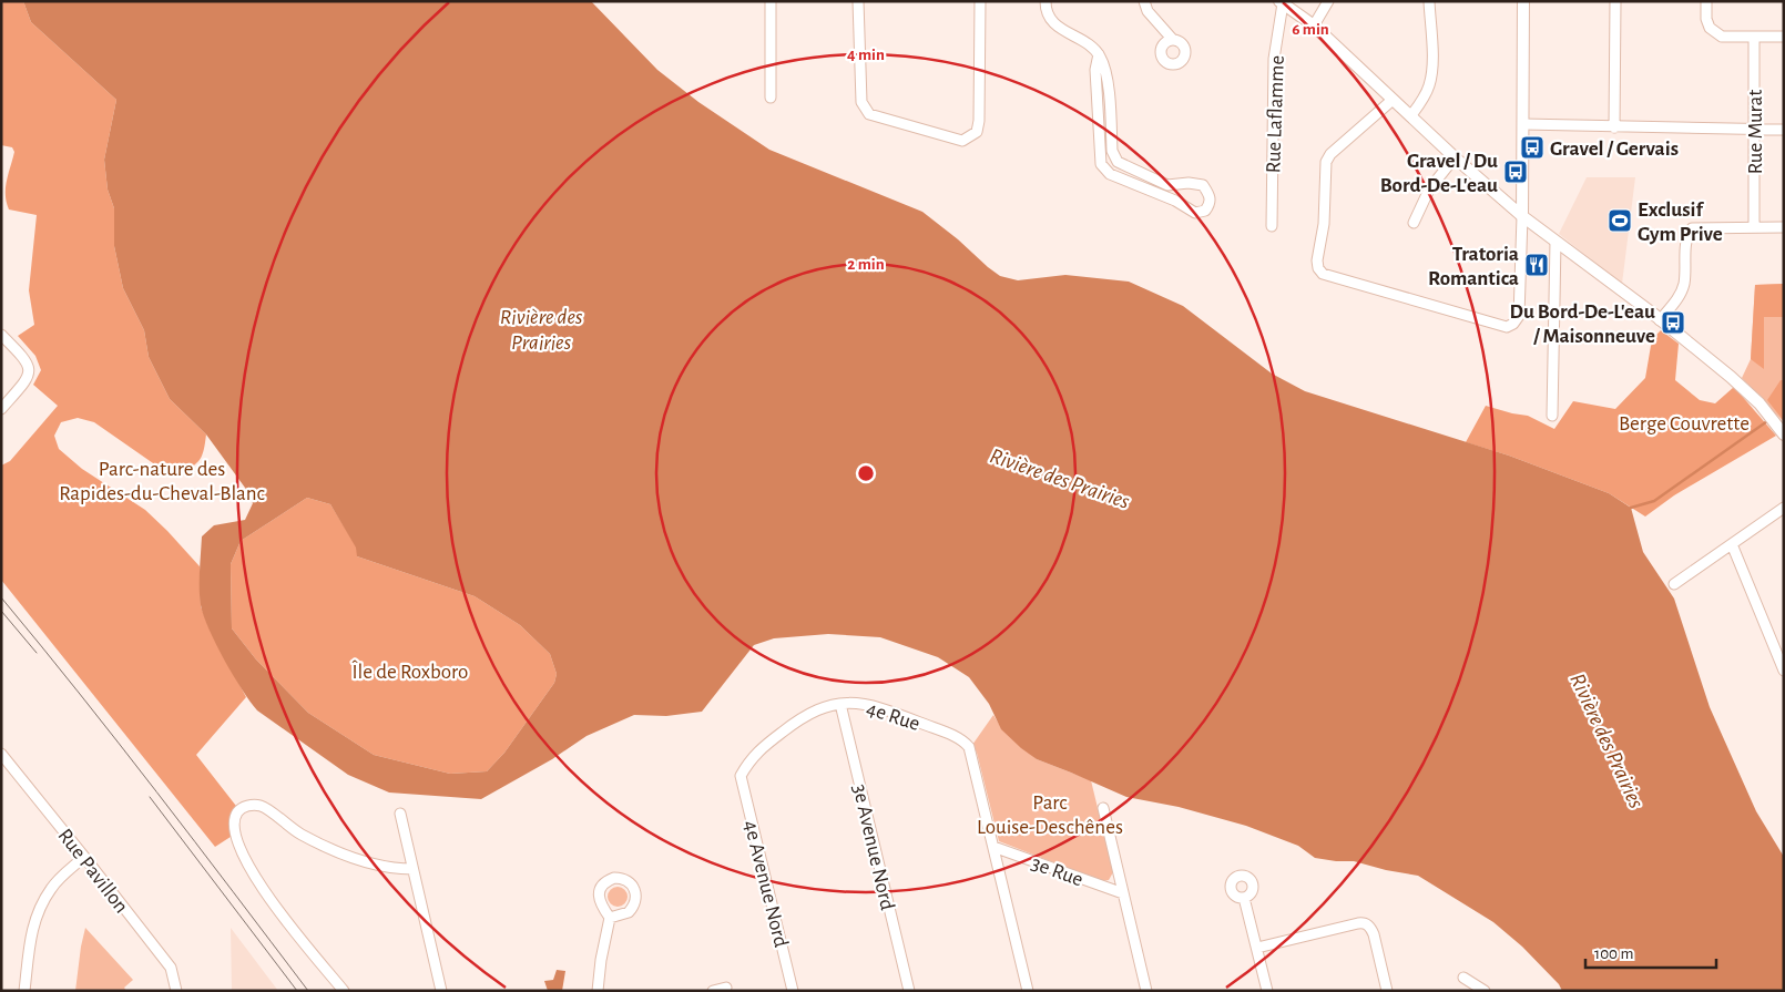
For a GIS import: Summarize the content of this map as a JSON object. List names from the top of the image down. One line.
{"streets":{"street":["Rue Laflamme","Rue Murat","4e Rue","3e Avenue Nord","Rue Pavillon","3e Rue","4e Avenue Nord"]},"crossings":[["4e Rue","3e Avenue Nord"],["4e Rue","3e Rue"],["4e Rue","4e Avenue Nord"]],"water":["Rivière des Prairies"],"parks":["Berge Couvrette","Parc-nature des Rapides-du-Cheval-Blanc","Île de Roxboro","Parc Louise-Deschênes"],"places":{"bus stop":["Gravel / Gervais","Gravel / Du Bord-De-L'eau","Du Bord-De-L'eau / Maisonneuve"],"sports":["Exclusif Gym Prive"],"restaurant":["Tratoria Romantica"]},"scale_bar":"100 m","rings":["6 min","4 min","2 min"]}
